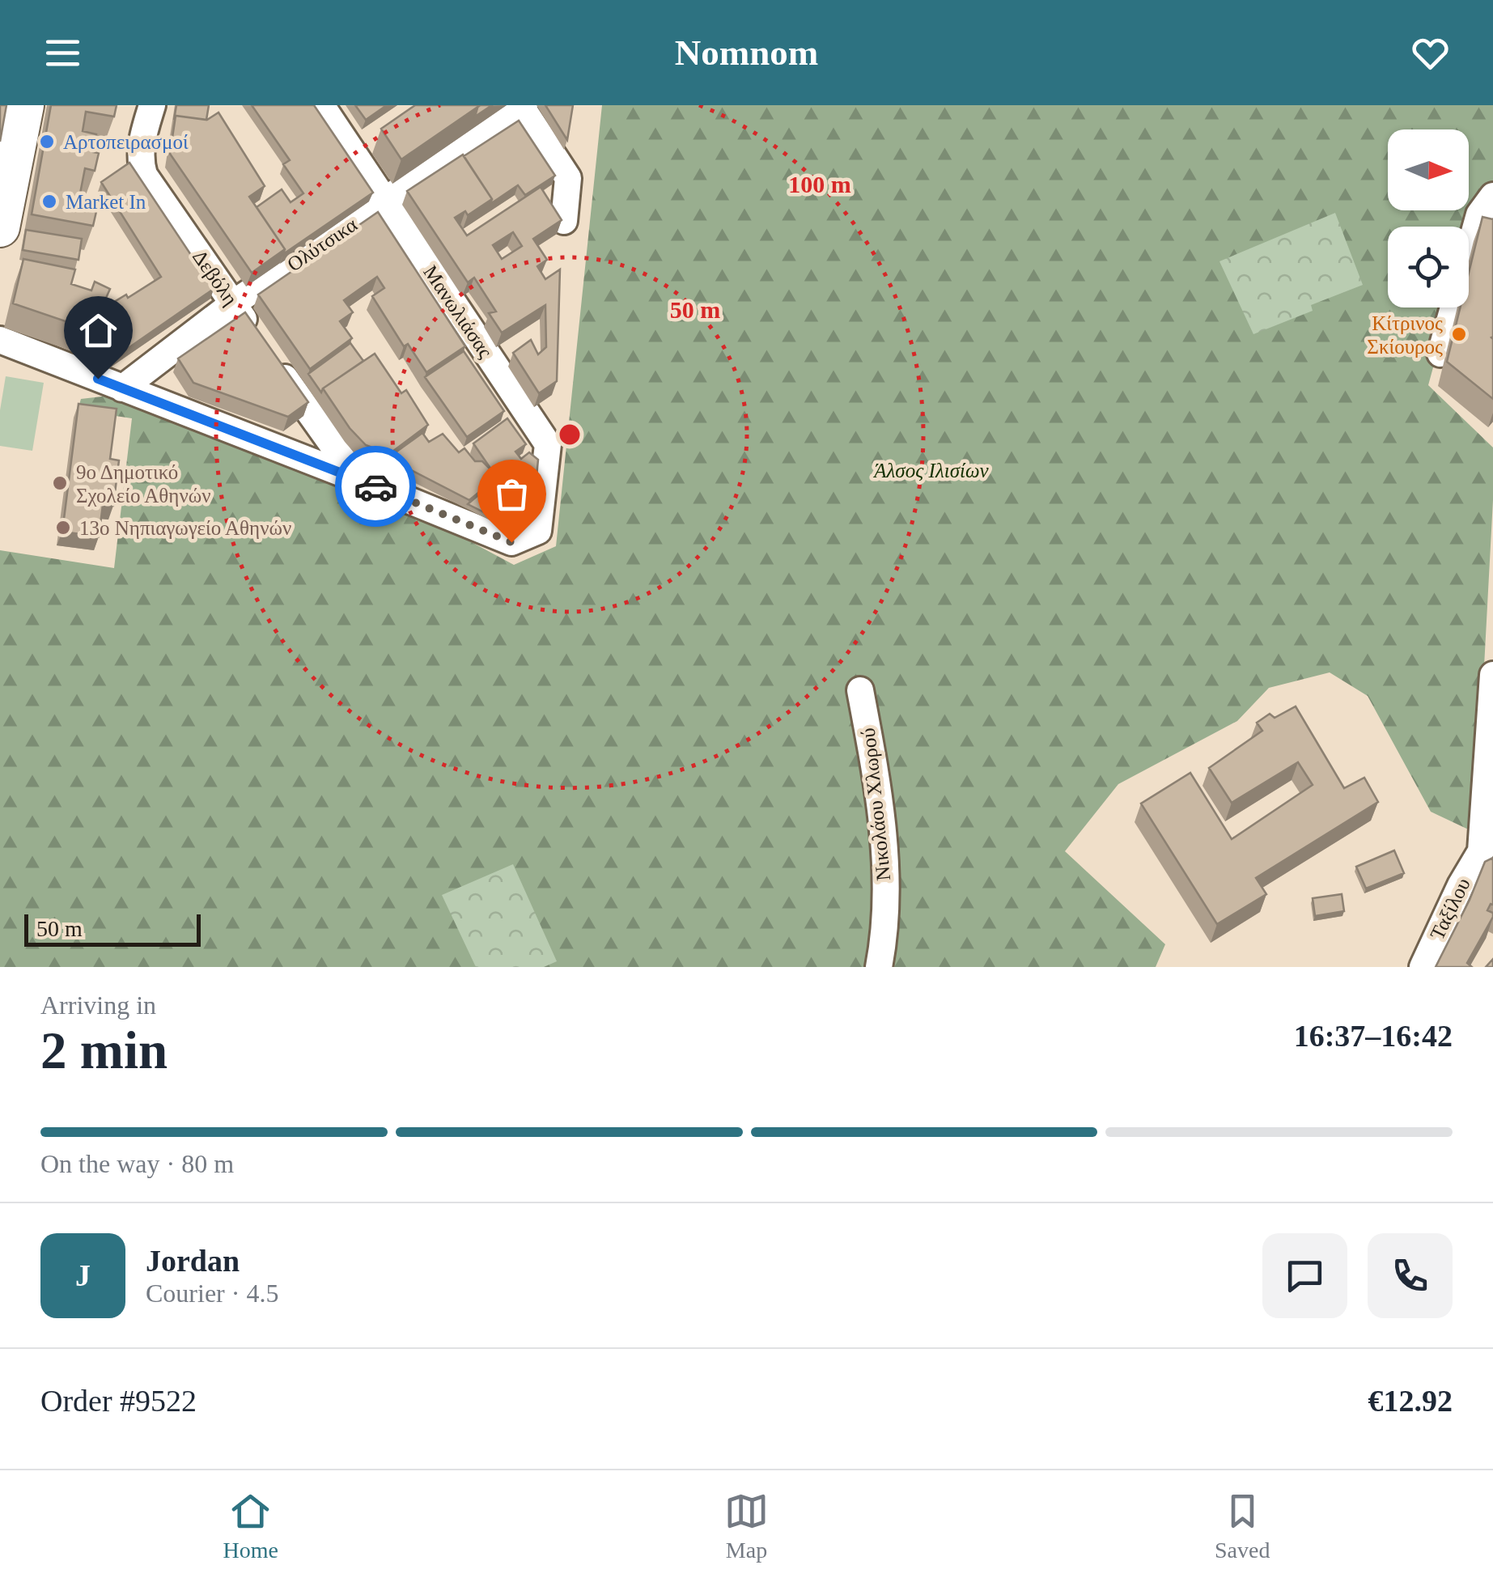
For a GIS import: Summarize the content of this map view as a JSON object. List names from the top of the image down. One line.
{"streets":{"street":["Ολύτσικα","Δεβόλη","Μανωλιάσας","Νικολάου Χλωρού","Ταξίλου"]},"crossings":[["Ολύτσικα","Δεβόλη"],["Ολύτσικα","Μανωλιάσας"],["Δεβόλη","Μανωλιάσας"]],"parks":["Άλσος Ιλισίων"],"places":["Αρτοπειρασμοί","Market In","Κίτρινος Σκίουρος","9ο Δημοτικό Σχολείο Αθηνών","13ο Νηπιαγωγείο Αθηνών"],"scale_bar":"50 m","north":"right","page":{"header":"Nomnom","scale":"50 m","heading":["2 min","Arriving in","16:37–16:42"],"panel":["Jordan","Courier · 4.5","Order #9522","€12.92"],"bar":"On the way · 80 m","round":"J","tabs":["Home","Map","Saved"]},"rings":["100 m","50 m"]}
